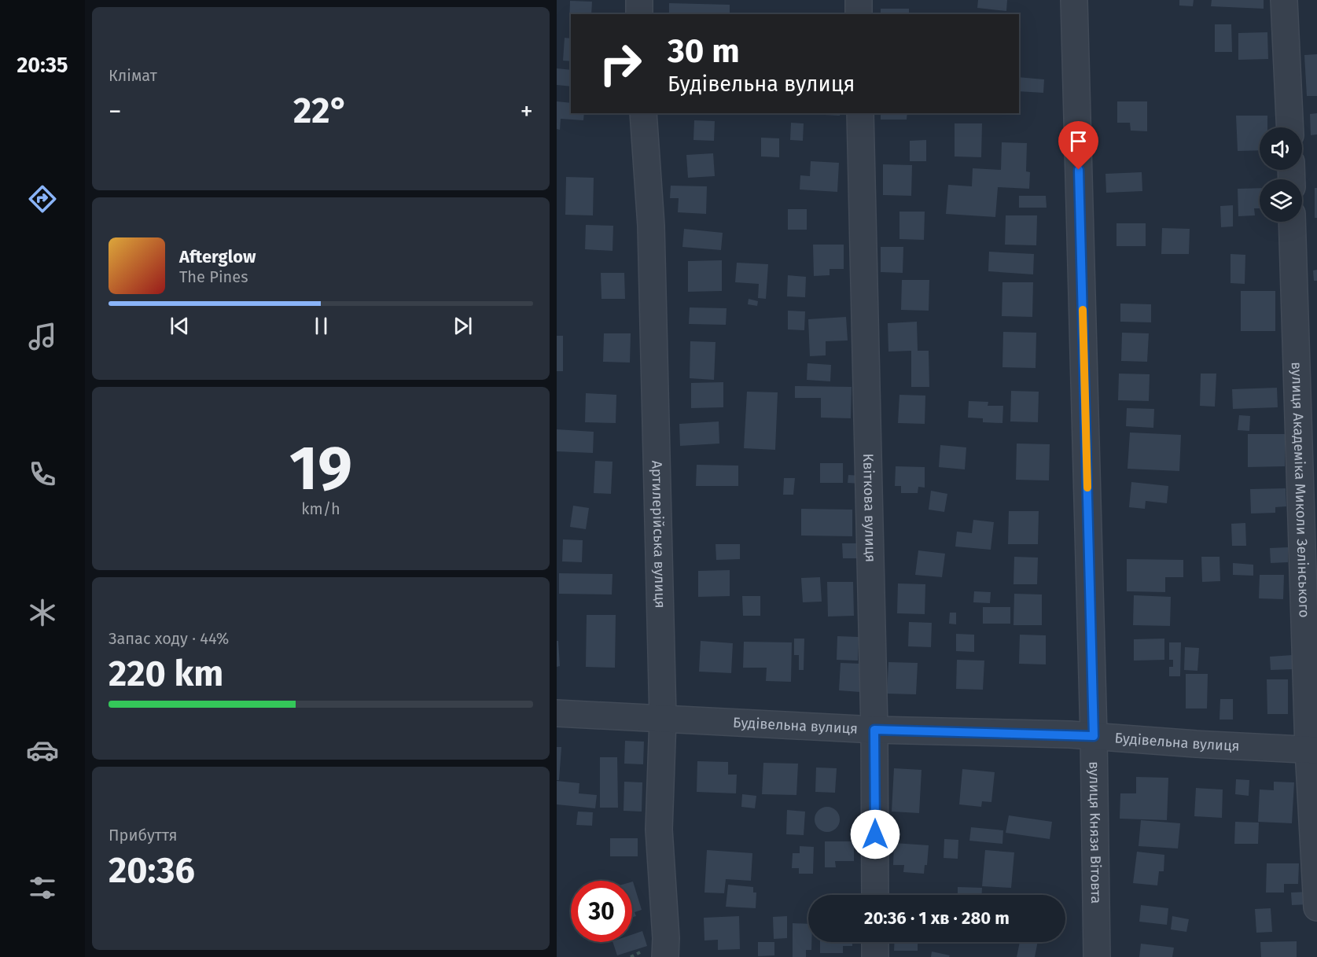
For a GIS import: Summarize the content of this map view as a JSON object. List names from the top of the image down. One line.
{"streets":{"street":["вулиця Академіка Миколи Зелінського","Квіткова вулиця","Артилерійська вулиця","Будівельна вулиця","вулиця Князя Вітовта"]},"crossings":[["вулиця Академіка Миколи Зелінського","Будівельна вулиця"],["Квіткова вулиця","Будівельна вулиця"],["Артилерійська вулиця","Будівельна вулиця"],["Будівельна вулиця","вулиця Князя Вітовта"]],"page":{"tabs":"20:35","tile":["Клімат",["19","km/h"],["Запас ходу · 44%","220 km"],["Прибуття","20:36"]],"turn":["30 m","Будівельна вулиця"],"heat":["−","22°","+"],"song":["Afterglow","The Pines"],"limit":"30","trip":"20:36 · 1 хв · 280 m"}}
